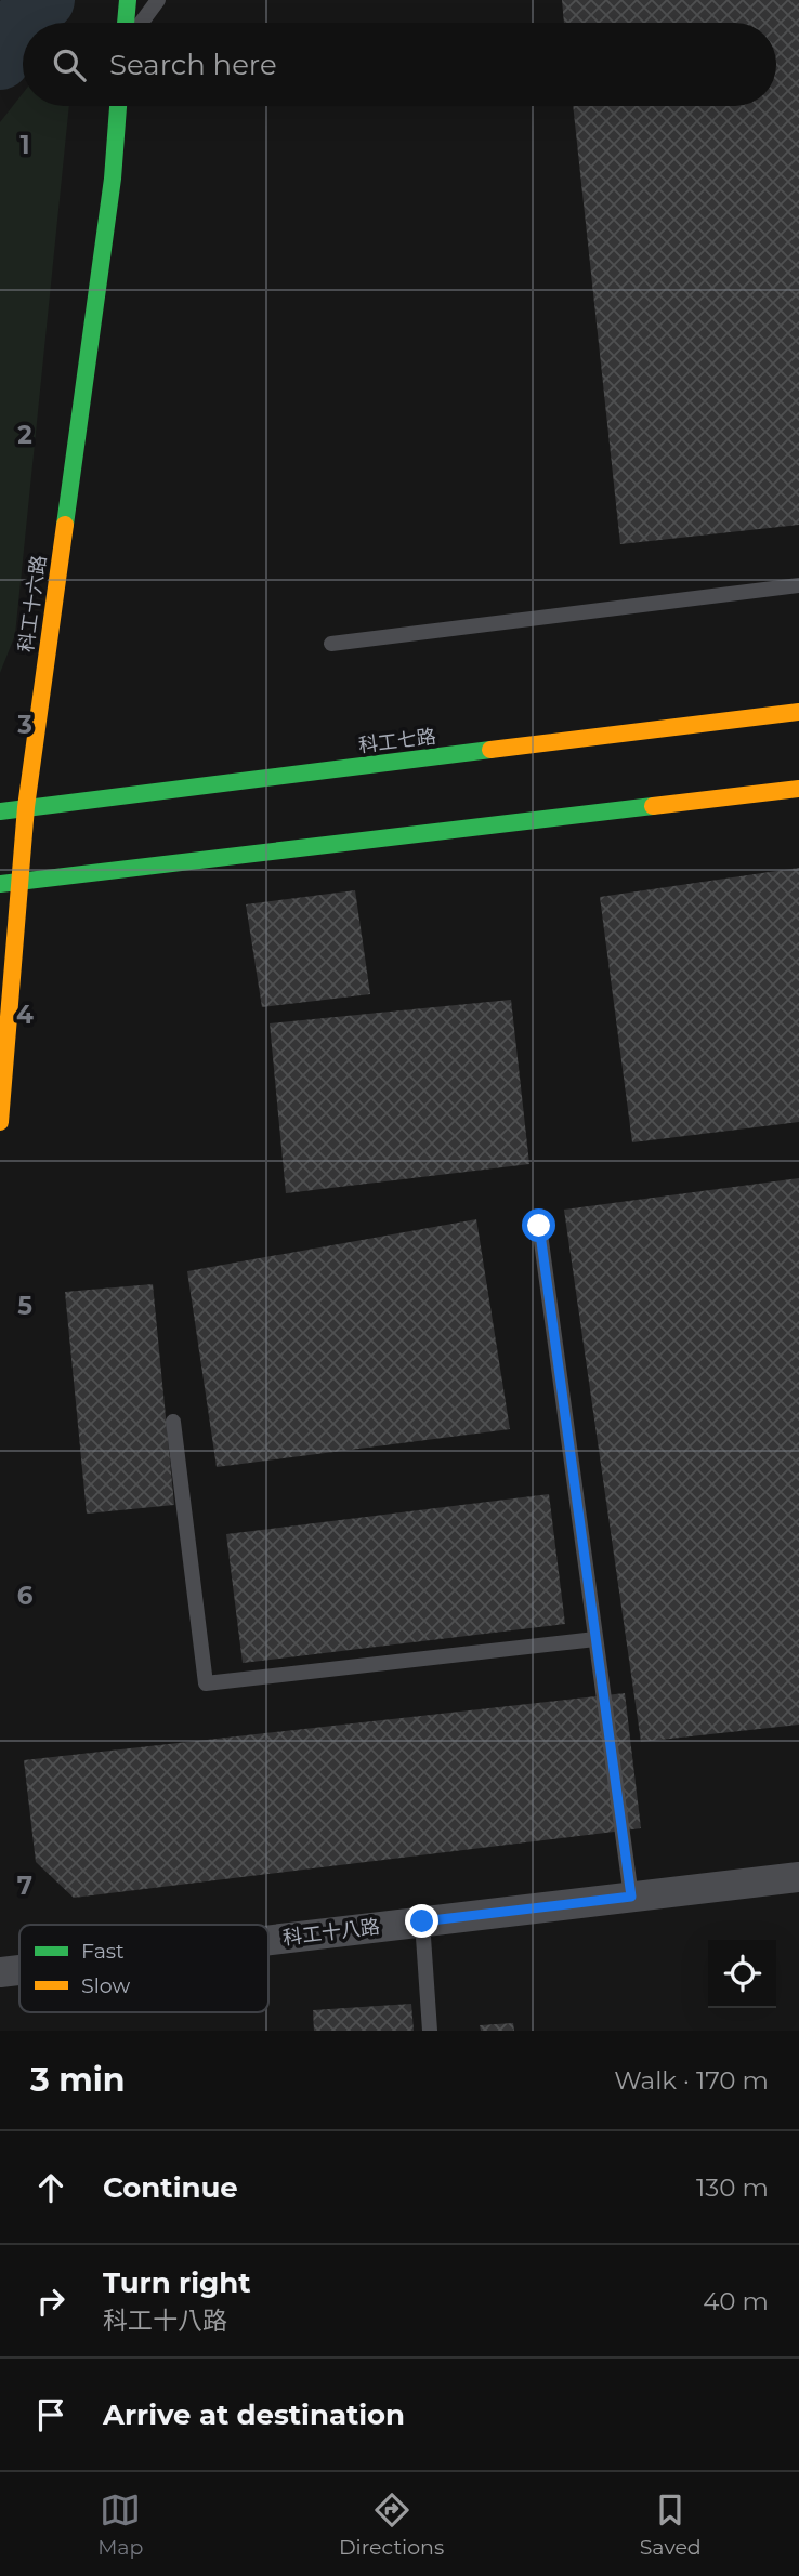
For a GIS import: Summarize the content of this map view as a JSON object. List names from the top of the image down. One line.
{"streets":{"street":["科工十六路","科工七路","科工十八路"]},"crossings":[["科工十六路","科工七路"]],"legend":["Fast","Slow"],"page":{"search":"Search here","heading":["3 min","Walk · 170 m"],"list":[["Continue","130 m"],["Turn right","科工十八路","40 m"],"Arrive at destination"],"nav":["Map","Directions","Saved"]},"grid":{"rows":["1","2","3","4","5","6","7"]}}
